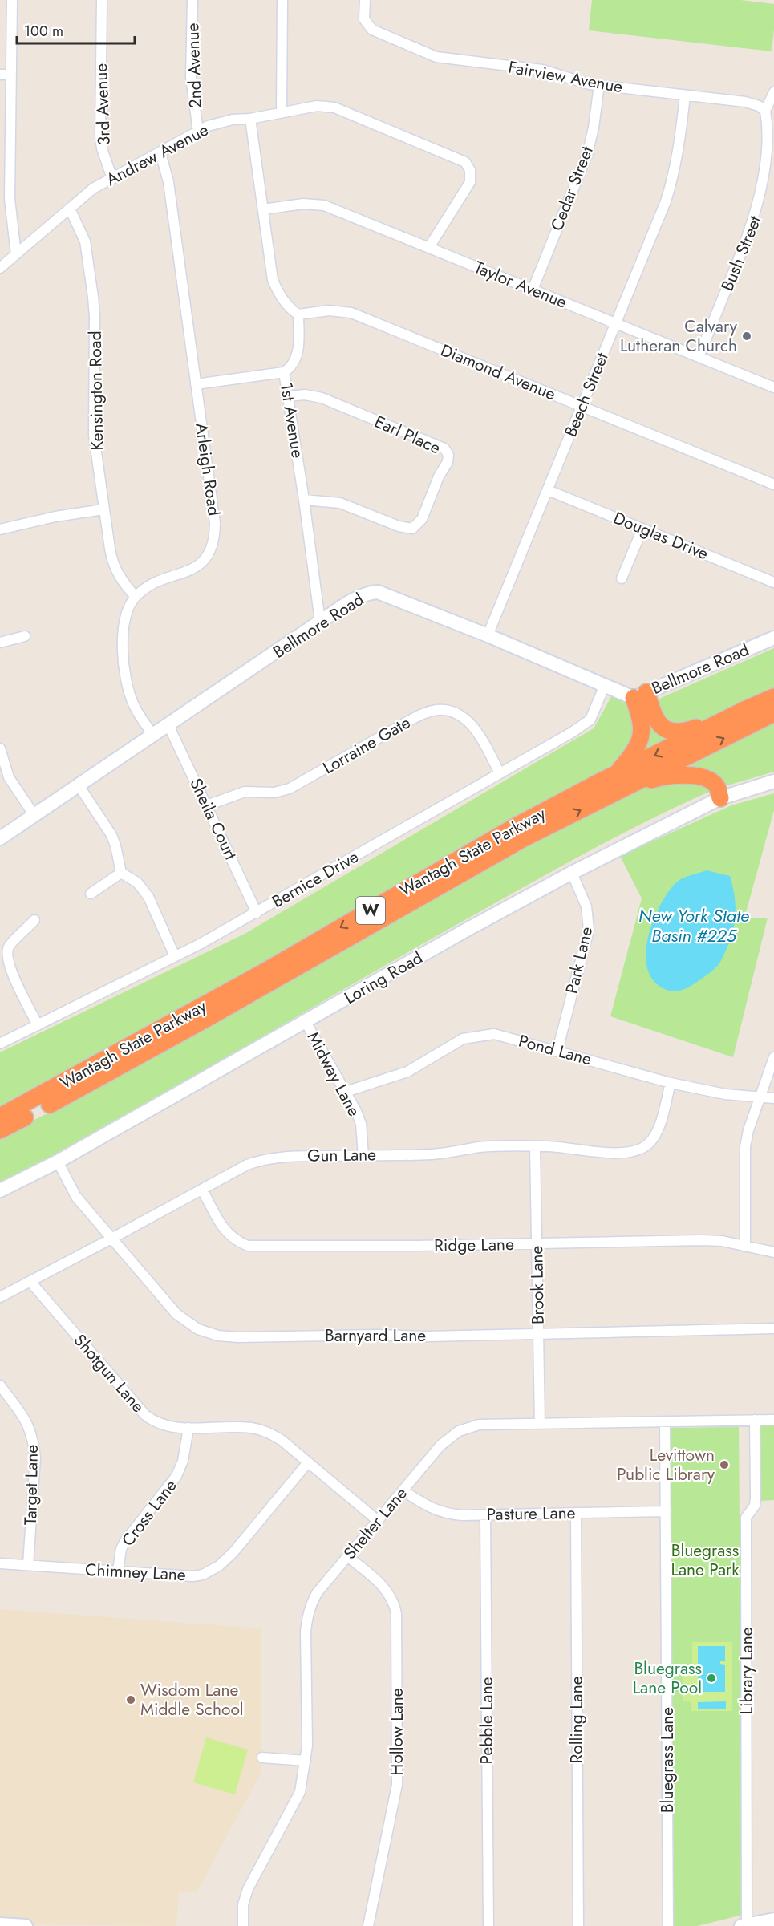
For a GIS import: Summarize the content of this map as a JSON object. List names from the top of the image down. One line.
{"streets":{"highway":["Wantagh State Parkway","W"],"street":["2nd Avenue","Fairview Avenue","3rd Avenue","Andrew Avenue","Cedar Street","Bush Street","Taylor Avenue","Diamond Avenue","Kensington Road","Beech Street","1st Avenue","Earl Place","Arleigh Road","Douglas Drive","Bellmore Road","Lorraine Gate","Sheila Court","Bernice Drive","Park Lane","Loring Road","Pond Lane","Midway Lane","Gun Lane","Ridge Lane","Brook Lane","Barnyard Lane","Shotgun Lane","Target Lane","Cross Lane","Pasture Lane","Shelter Lane","Chimney Lane","Library Lane","Rolling Lane","Pebble Lane","Hollow Lane","Bluegrass Lane"]},"crossings":[["2nd Avenue","Andrew Avenue"],["Fairview Avenue","Cedar Street"],["Fairview Avenue","Bush Street"],["Fairview Avenue","Beech Street"],["3rd Avenue","Andrew Avenue"],["Andrew Avenue","Taylor Avenue"],["Andrew Avenue","Kensington Road"],["Andrew Avenue","Arleigh Road"],["Cedar Street","Taylor Avenue"],["Bush Street","Taylor Avenue"],["Taylor Avenue","Beech Street"],["Diamond Avenue","Beech Street"],["Diamond Avenue","1st Avenue"],["Kensington Road","Arleigh Road"],["Beech Street","Douglas Drive"],["Beech Street","Bellmore Road"],["1st Avenue","Earl Place"],["1st Avenue","Bellmore Road"],["Arleigh Road","Bellmore Road"],["Bellmore Road","Sheila Court"],["Bellmore Road","Bernice Drive"],["Lorraine Gate","Sheila Court"],["Lorraine Gate","Bernice Drive"],["Sheila Court","Bernice Drive"],["Park Lane","Loring Road"],["Park Lane","Pond Lane"],["Loring Road","Midway Lane"],["Loring Road","Barnyard Lane"],["Pond Lane","Midway Lane"],["Pond Lane","Gun Lane"],["Midway Lane","Gun Lane"],["Gun Lane","Ridge Lane"],["Gun Lane","Brook Lane"],["Gun Lane","Barnyard Lane"],["Gun Lane","Shotgun Lane"],["Ridge Lane","Brook Lane"],["Brook Lane","Barnyard Lane"],["Brook Lane","Shelter Lane"],["Shotgun Lane","Cross Lane"],["Shotgun Lane","Shelter Lane"],["Shotgun Lane","Chimney Lane"],["Target Lane","Chimney Lane"],["Cross Lane","Chimney Lane"],["Pasture Lane","Shelter Lane"],["Pasture Lane","Rolling Lane"],["Pasture Lane","Pebble Lane"],["Pasture Lane","Bluegrass Lane"],["Shelter Lane","Library Lane"],["Shelter Lane","Hollow Lane"],["Shelter Lane","Bluegrass Lane"]],"water":["New York State Basin #225"],"parks":["Bluegrass Lane Park"],"places":["Calvary Lutheran Church","Levittown Public Library","Bluegrass Lane Pool","Wisdom Lane Middle School"],"scale_bar":"100 m"}
